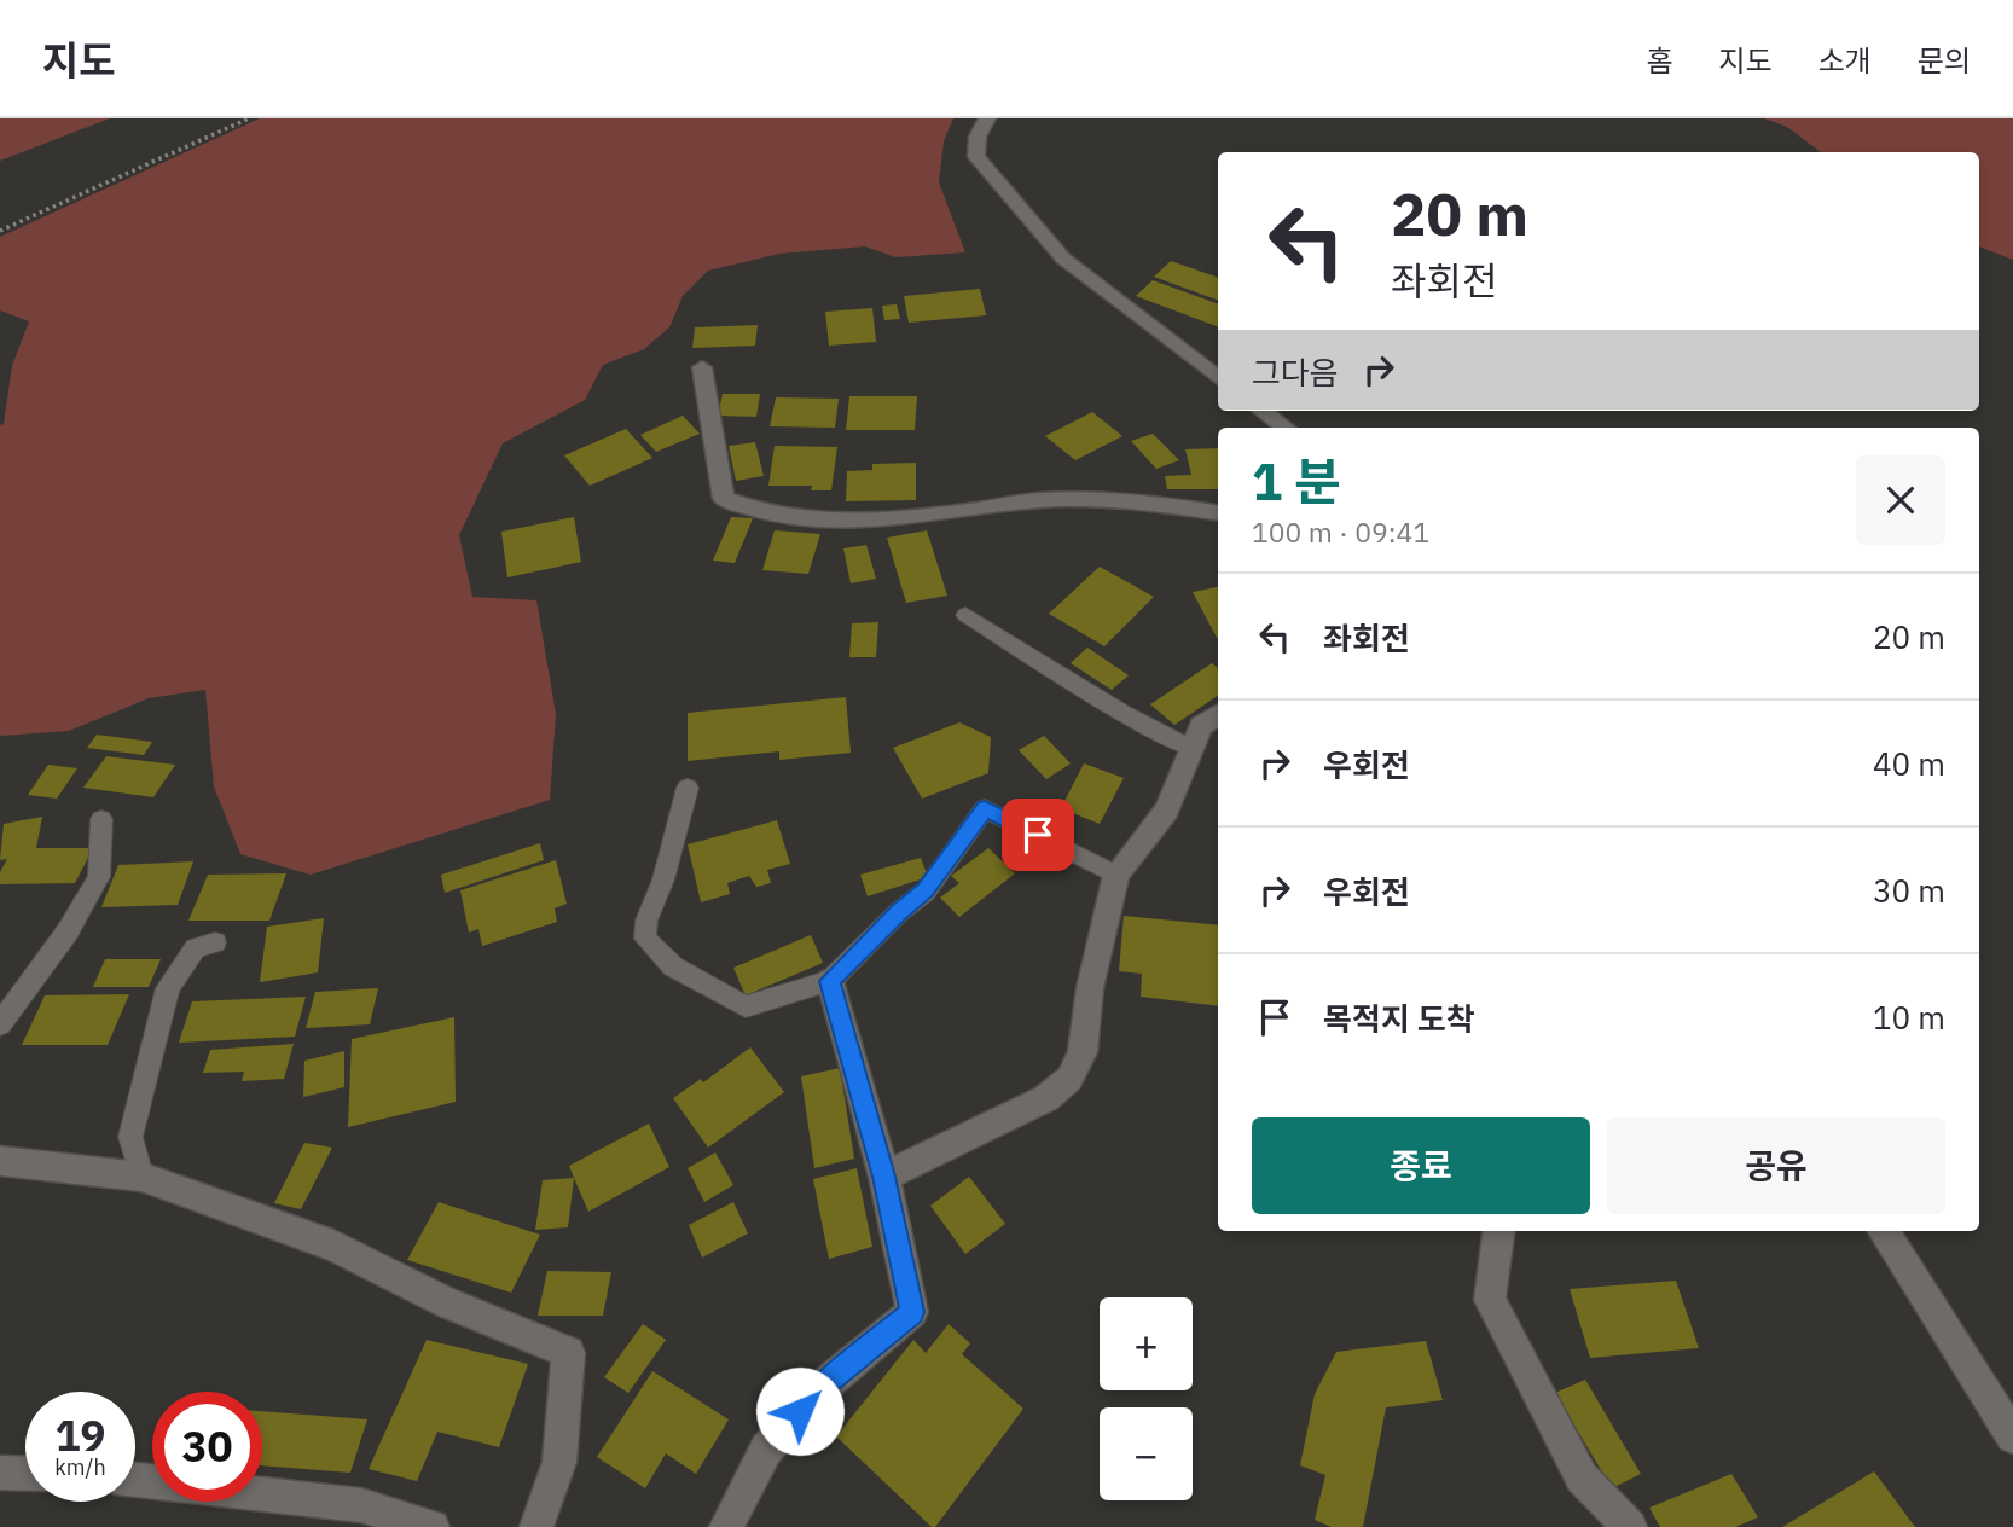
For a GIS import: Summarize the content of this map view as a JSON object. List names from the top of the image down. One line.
{"page":{"header":"지도","nav":["홈","지도","소개","문의"],"turn":["20 m","좌회전"],"then":"그다음","heading":["1 분","100 m · 09:41"],"list":[{"name":"좌회전","value":"20 m"},{"name":"우회전","value":"40 m"},{"name":"우회전","value":"30 m"},{"name":"목적지 도착","value":"10 m"}],"buttons":["종료","공유"],"map_buttons":["+","−"],"speed":"19 km/h","limit":"30"}}
